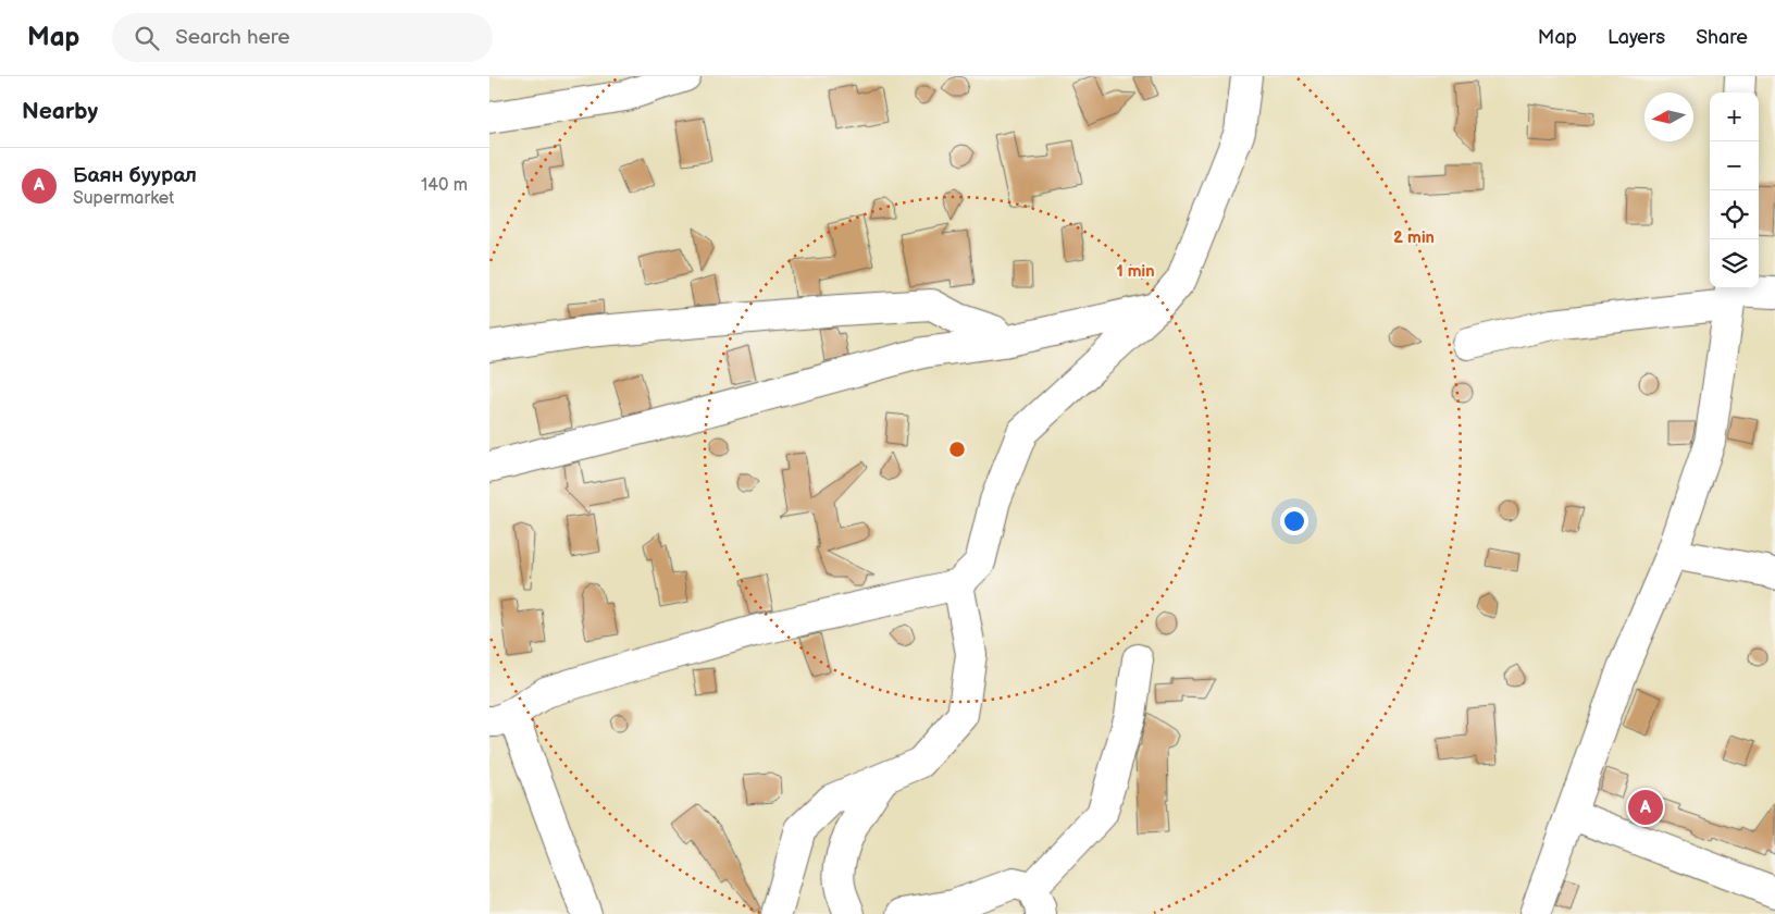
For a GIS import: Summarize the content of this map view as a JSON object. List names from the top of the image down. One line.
{"north":"left","page":{"header":"Map","search":"Search here","nav":["Map","Layers","Share"],"heading":"Nearby","map_buttons":["+","−"],"list":[{"mark":"A","name":"Баян буурал","note":"Supermarket","value":"140 m"}],"pins":"A"},"rings":["2 min","1 min"]}
